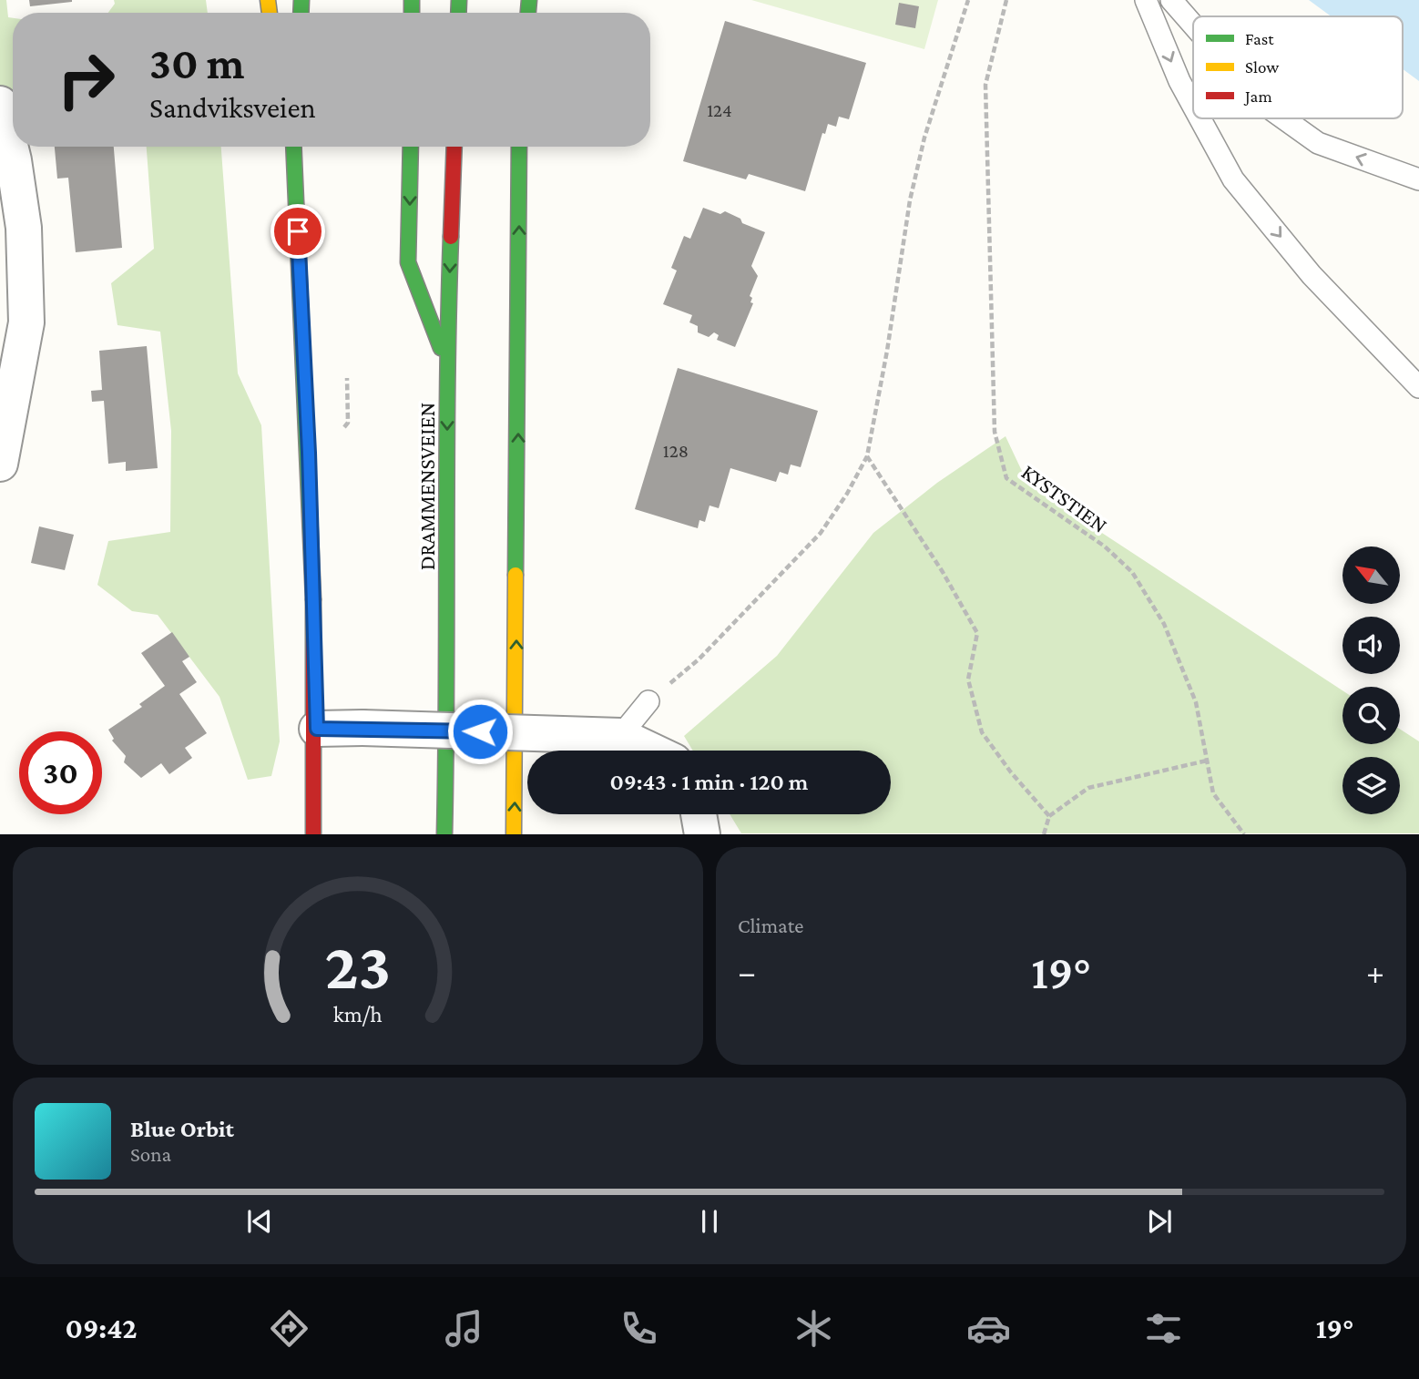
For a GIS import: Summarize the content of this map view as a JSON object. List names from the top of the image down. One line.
{"streets":{"main road":["DRAMMENSVEIEN"],"path":["KYSTSTIEN"]},"house_numbers":["124","128"],"legend":["Fast","Slow","Jam"],"north":"top left","page":{"turn":["30 m","Sandviksveien"],"limit":"30","trip":"09:43 · 1 min · 120 m","tile":"Climate","heat":["−","19°","+"],"song":["Blue Orbit","Sona"],"tabs":["09:42","19°"],"gauge":["23","km/h"]}}
